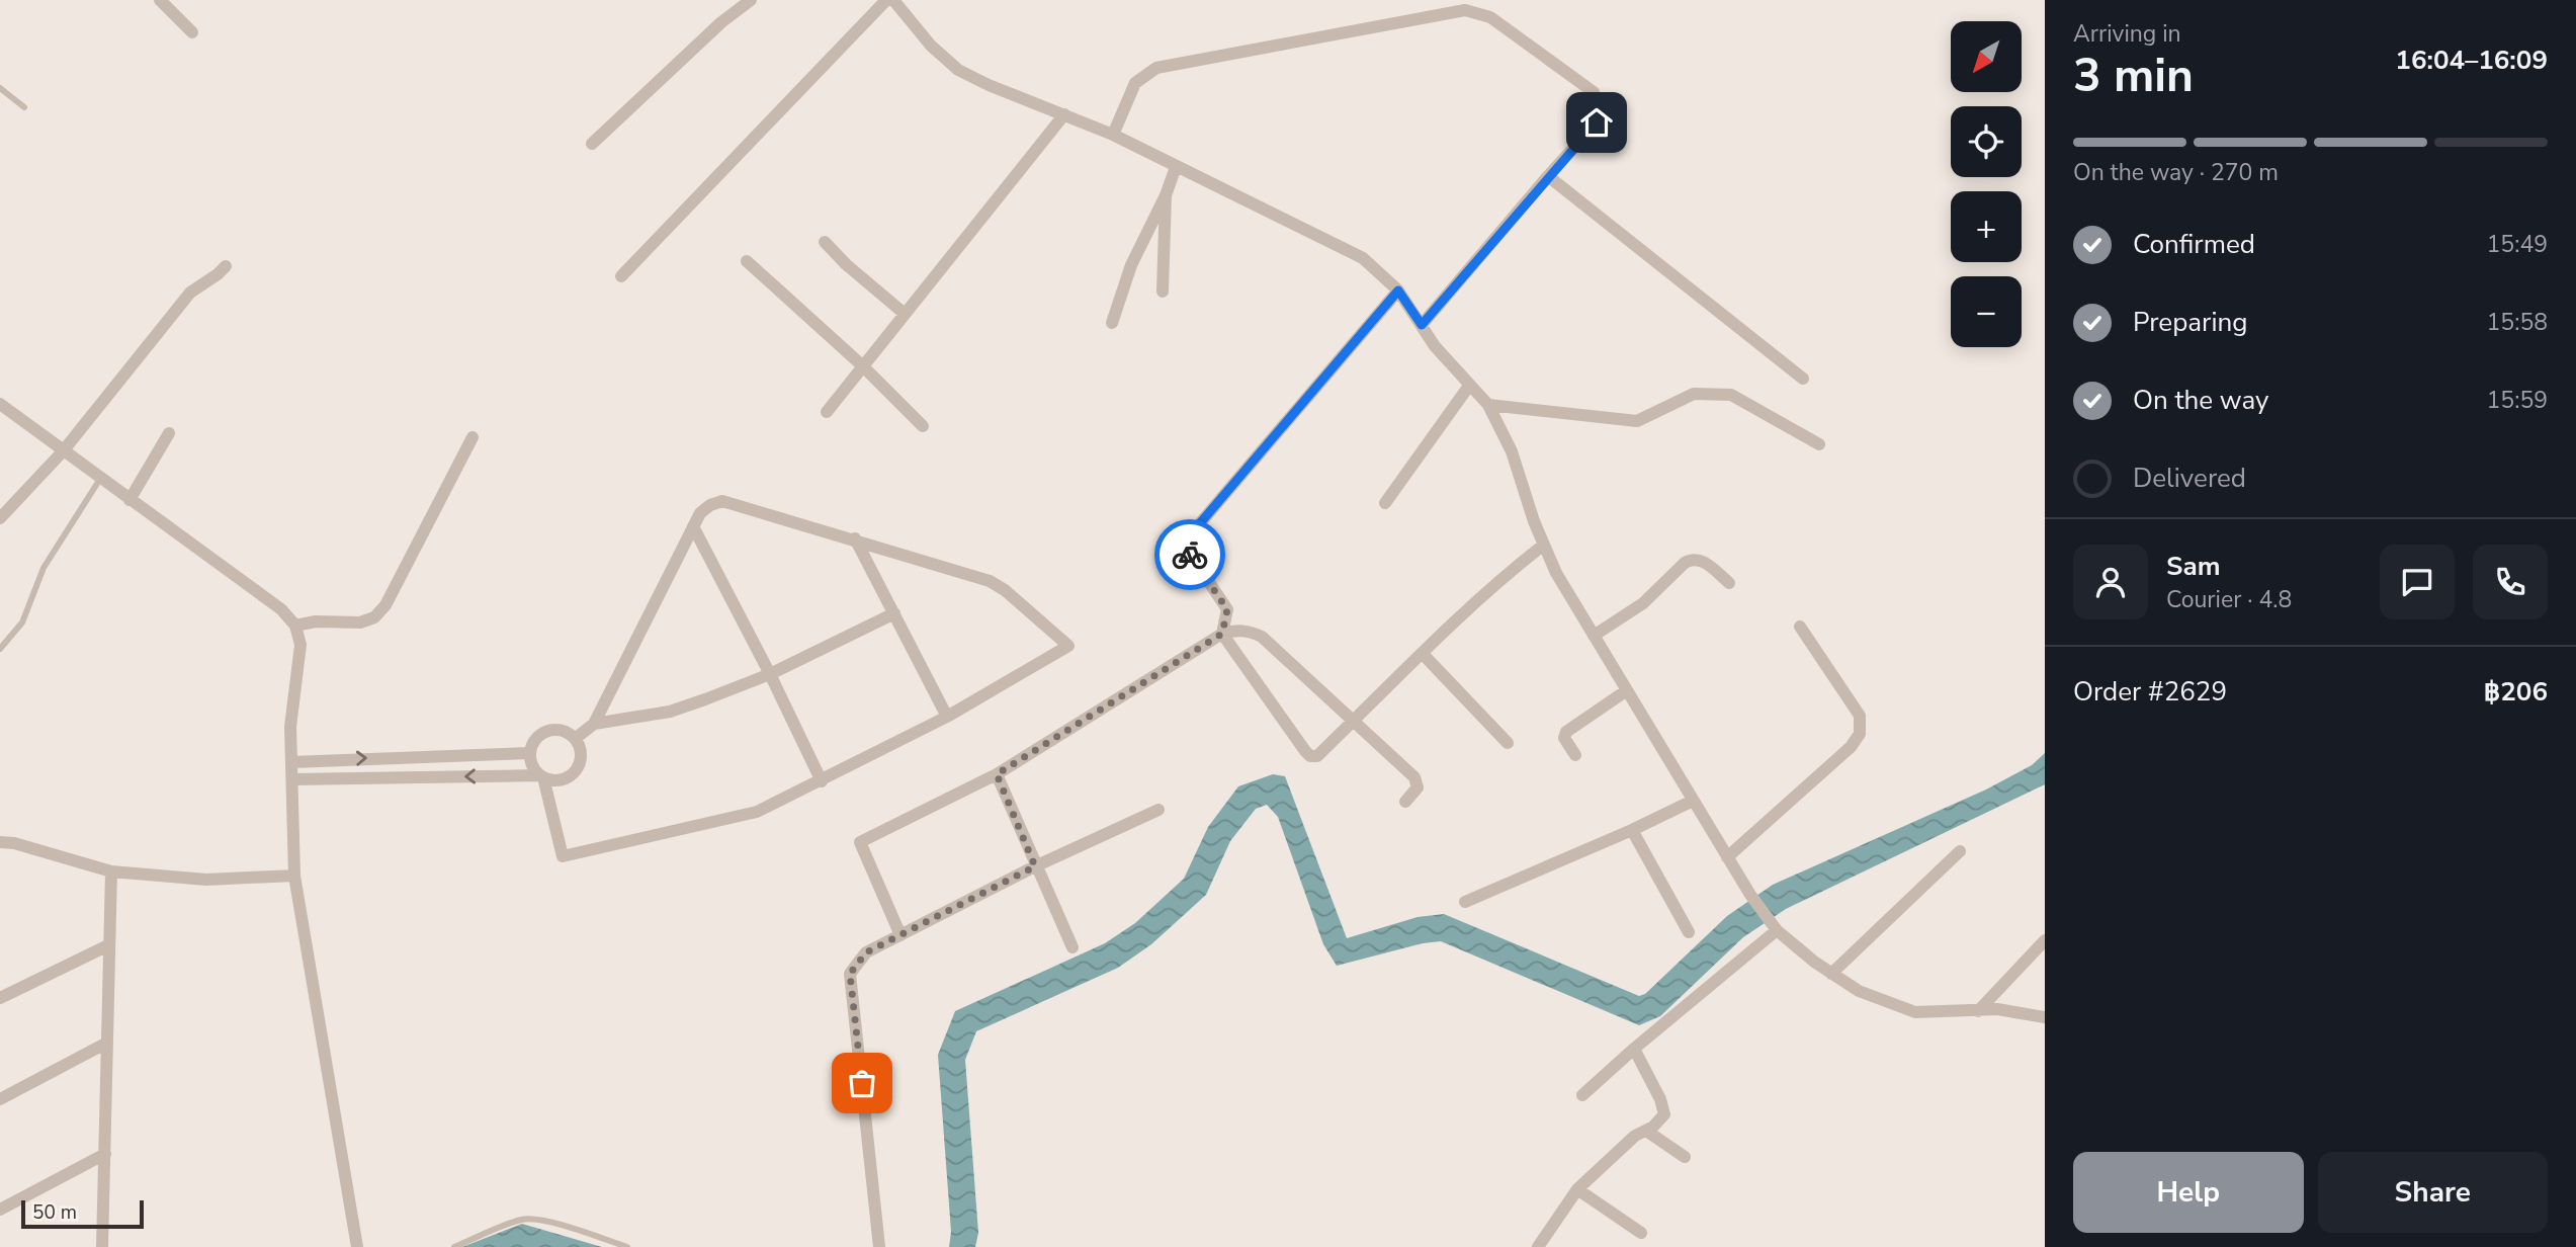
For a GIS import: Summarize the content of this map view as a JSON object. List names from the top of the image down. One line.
{"scale_bar":"50 m","north":"bottom left","page":{"heading":["3 min","Arriving in","16:04–16:09"],"panel":["Sam","Courier · 4.8","Order #2629","฿206"],"map_buttons":["+","−"],"bar":"On the way · 270 m","list":[["Confirmed","15:49"],["Preparing","15:58"],["On the way","15:59"],"Delivered"],"buttons":["Help","Share"],"scale":"50 m"}}
